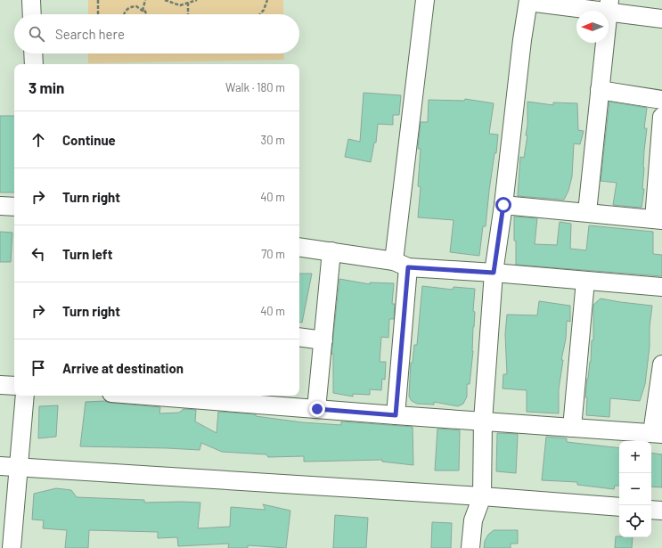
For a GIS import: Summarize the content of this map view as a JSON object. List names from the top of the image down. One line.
{"north":"left","page":{"search":"Search here","heading":["3 min","Walk · 180 m"],"list":[["Continue","30 m"],["Turn right","40 m"],["Turn left","70 m"],["Turn right","40 m"],"Arrive at destination"],"map_buttons":["+","−"]}}
